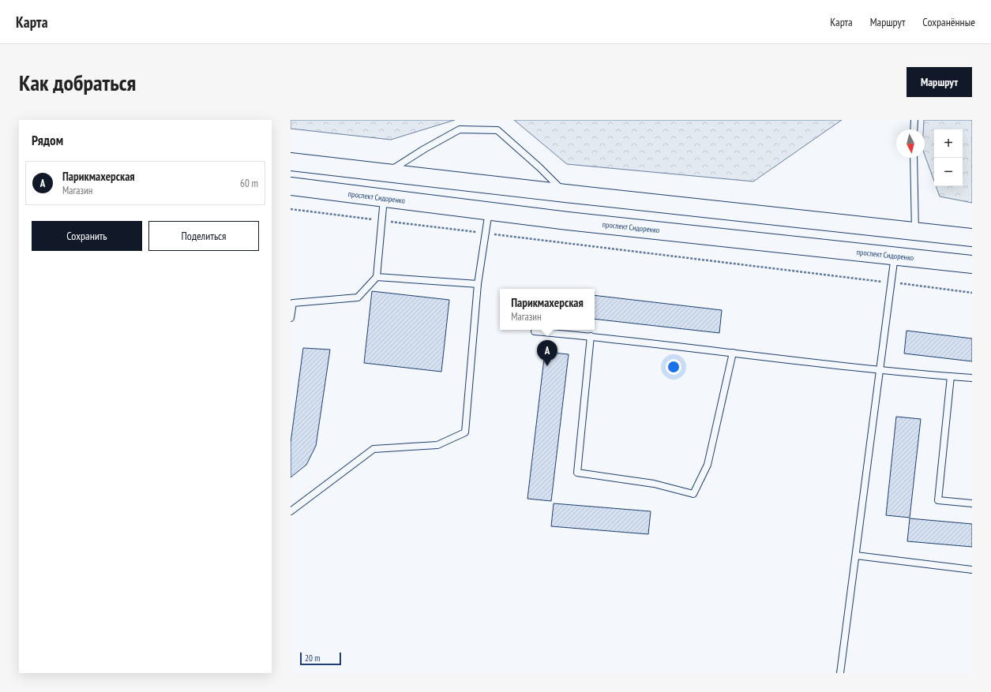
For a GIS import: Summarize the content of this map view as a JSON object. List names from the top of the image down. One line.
{"streets":{"main road":["проспект Сидоренко"]},"scale_bar":"20 m","north":"bottom","page":{"header":"Карта","nav":["Карта","Маршрут","Сохранённые"],"buttons":["Маршрут",["Сохранить","Поделиться"]],"title":"Как добраться","heading":"Рядом","map_buttons":["+","−"],"list":[{"mark":"A","name":"Парикмахерская","note":"Магазин","value":"60 m"}],"popup":["Парикмахерская","Магазин"],"pins":"A","scale":"20 m"}}
